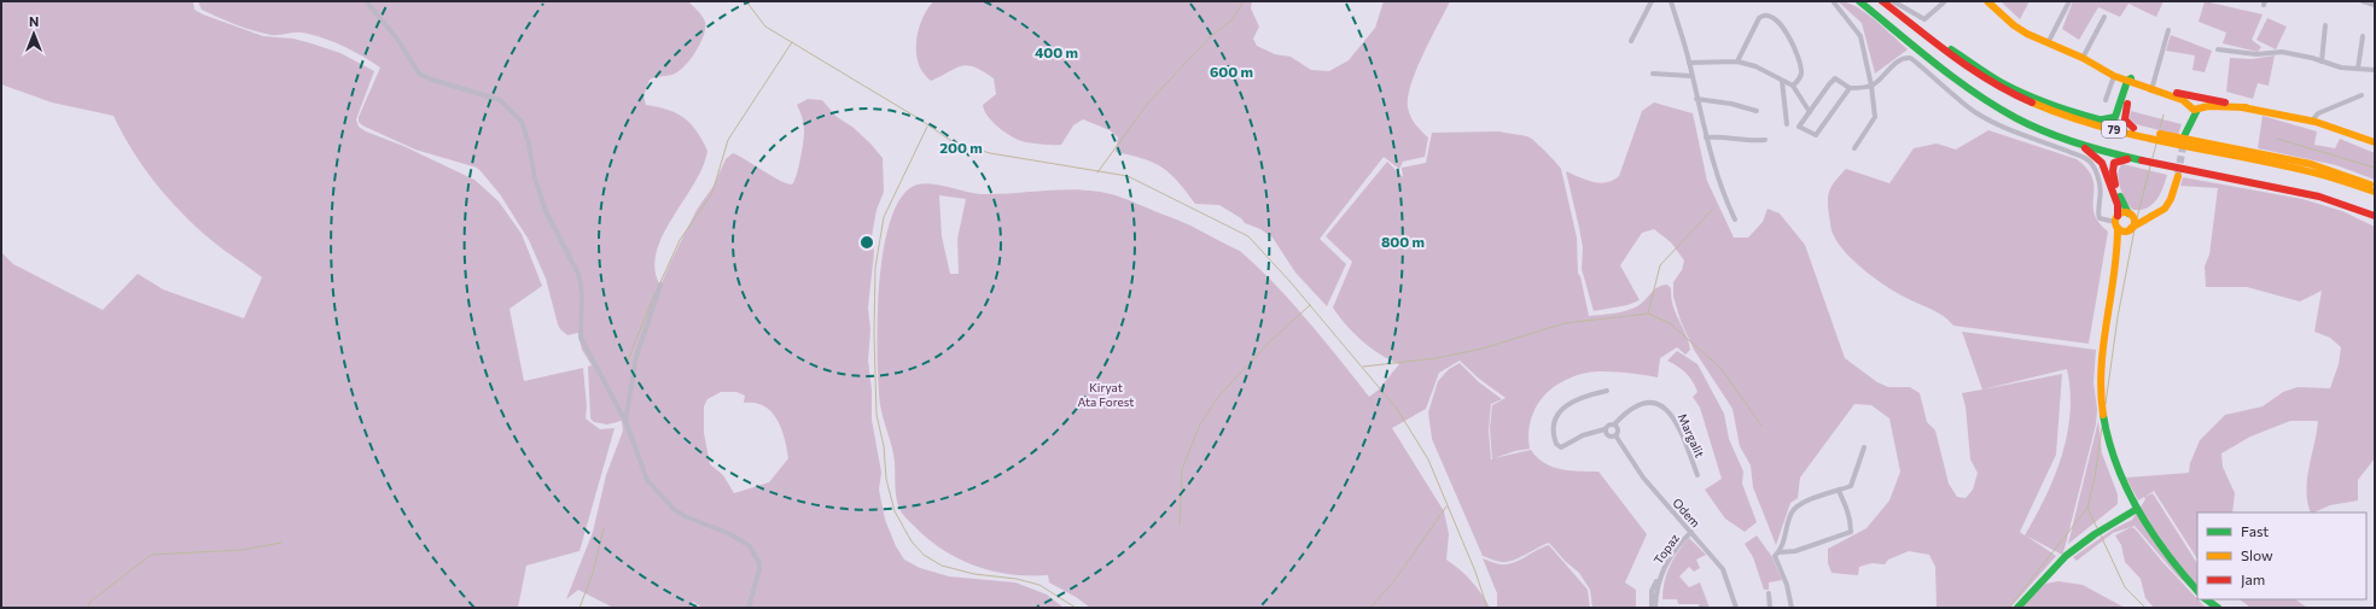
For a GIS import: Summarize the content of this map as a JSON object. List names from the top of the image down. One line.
{"streets":{"main road":["79"],"street":["Margalit","Odem","Topaz"]},"crossings":[["Margalit","Odem"],["Odem","Topaz"]],"parks":["Kiryat Ata Forest"],"legend":["Fast","Slow","Jam"],"north":"top","rings":["400 m","600 m","200 m","800 m"]}
